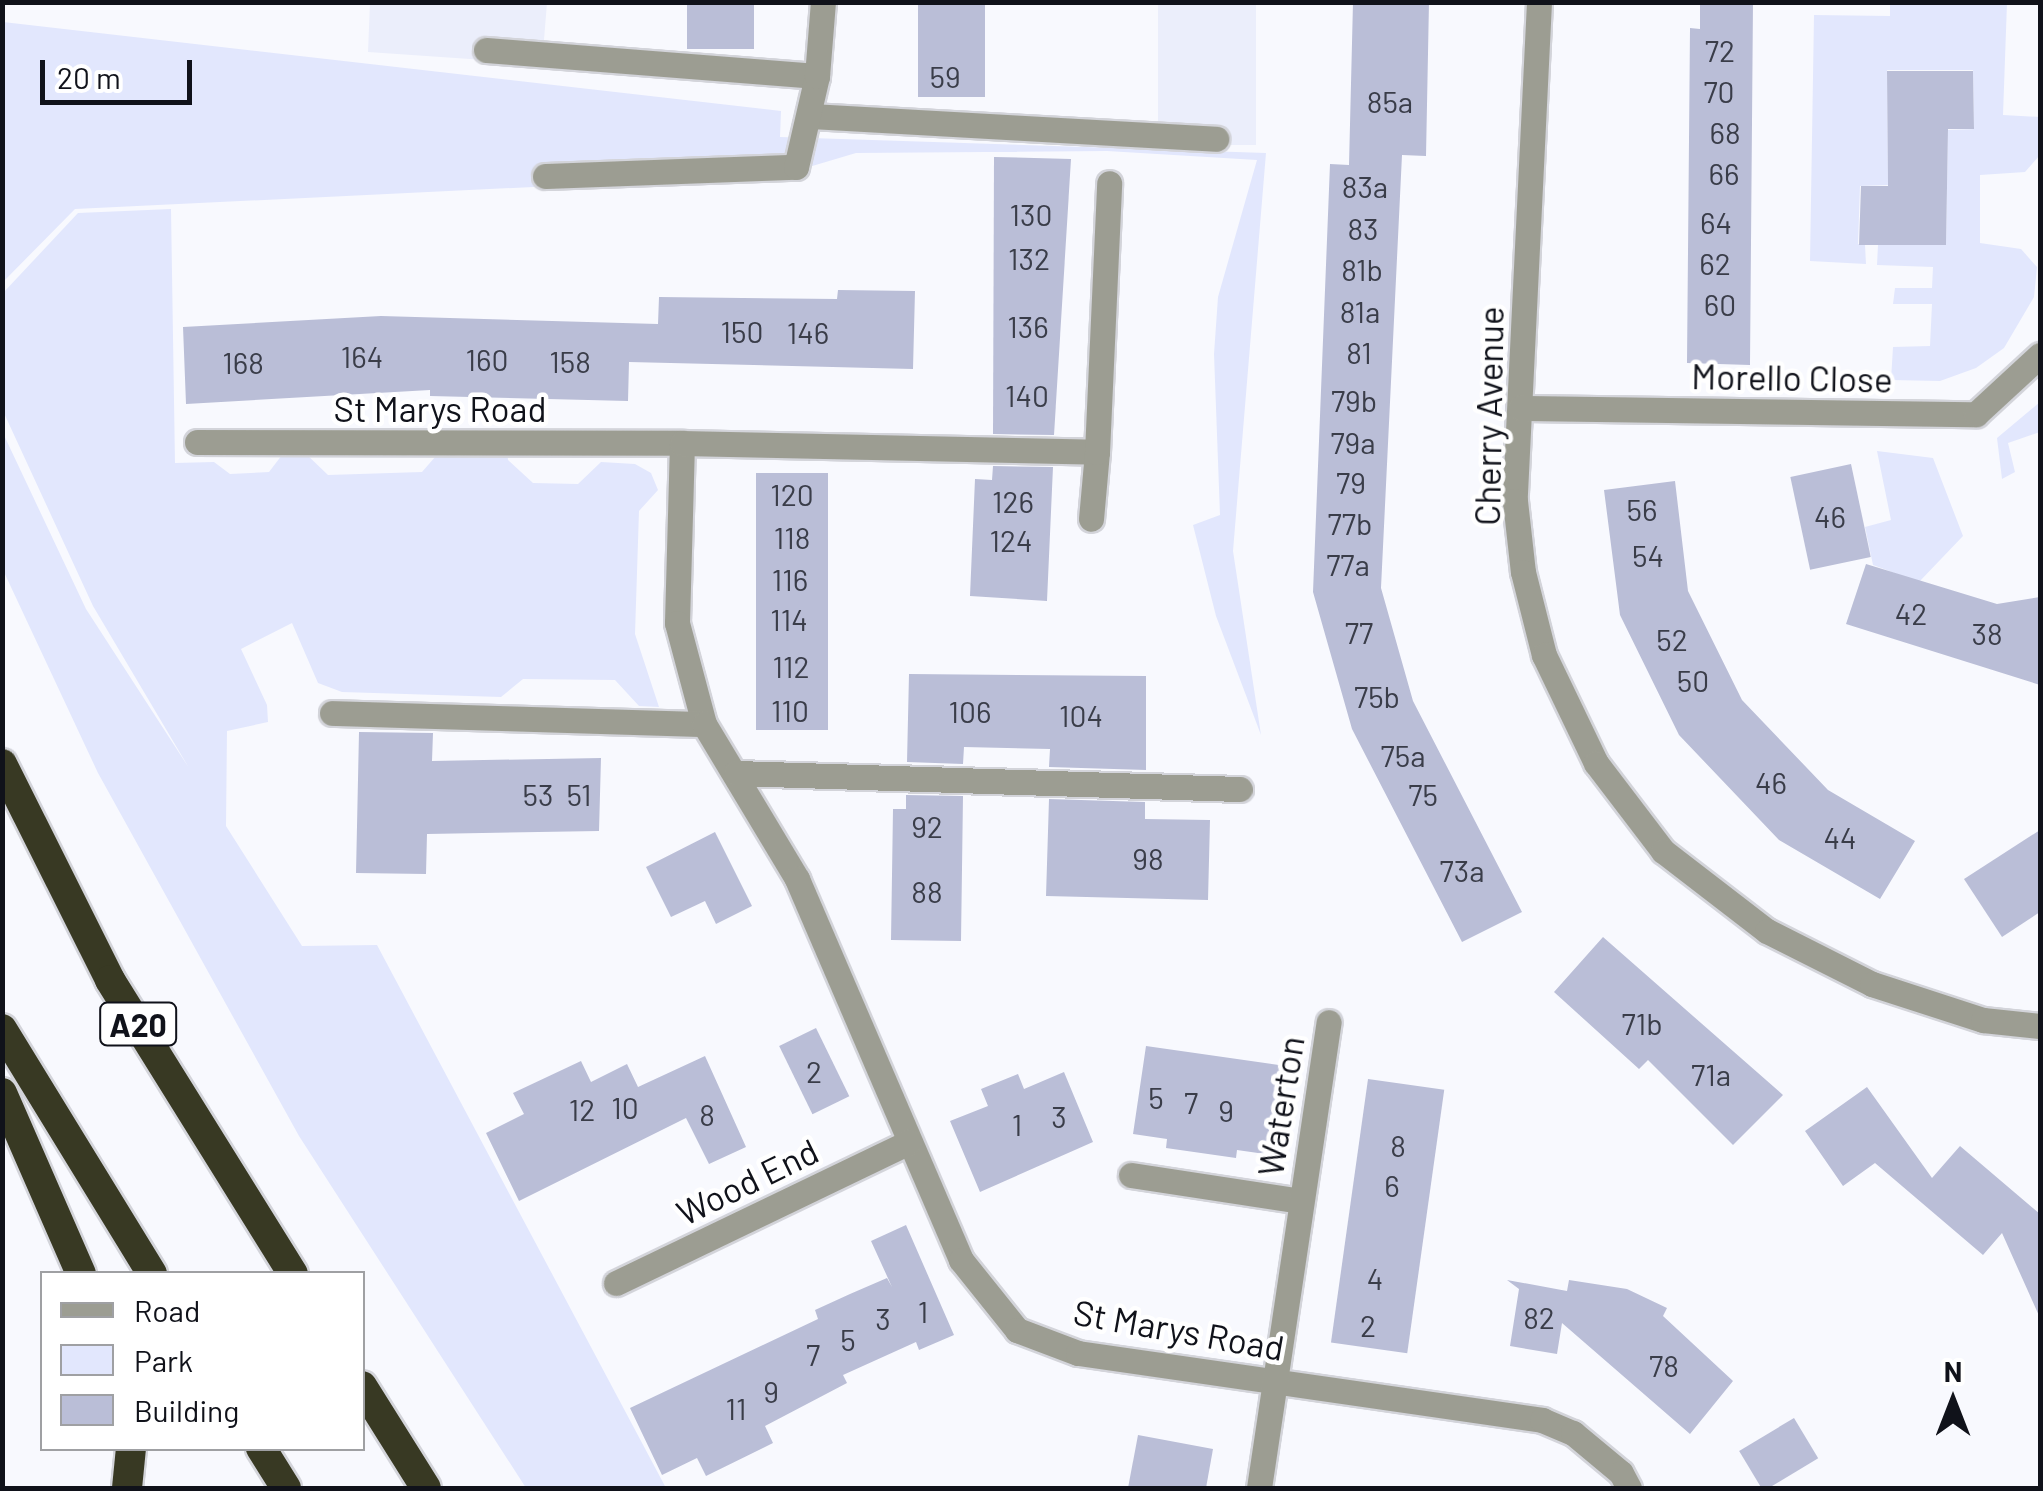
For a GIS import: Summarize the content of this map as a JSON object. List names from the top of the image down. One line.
{"streets":{"highway":["A20"],"street":["Morello Close","St Marys Road","Cherry Avenue","Waterton","Wood End"]},"crossings":[["Morello Close","Cherry Avenue"],["St Marys Road","Waterton"],["St Marys Road","Wood End"]],"house_numbers":["72","59","70","85a","68","66","83a","130","64","83","132","62","81b","60","81a","136","150","146","81","164","160","158","168","140","79b","79a","79","120","126","56","46","77b","118","124","54","77a","116","42","114","77","38","52","112","50","75b","110","106","104","75a","46","53","51","75","92","44","98","73a","88","71b","2","71a","5","7","10","12","9","8","3","1","8","6","4","1","82","3","2","5","7","78","9","11"],"legend":["Road","Park","Building"],"scale_bar":"20 m","north":"top"}
